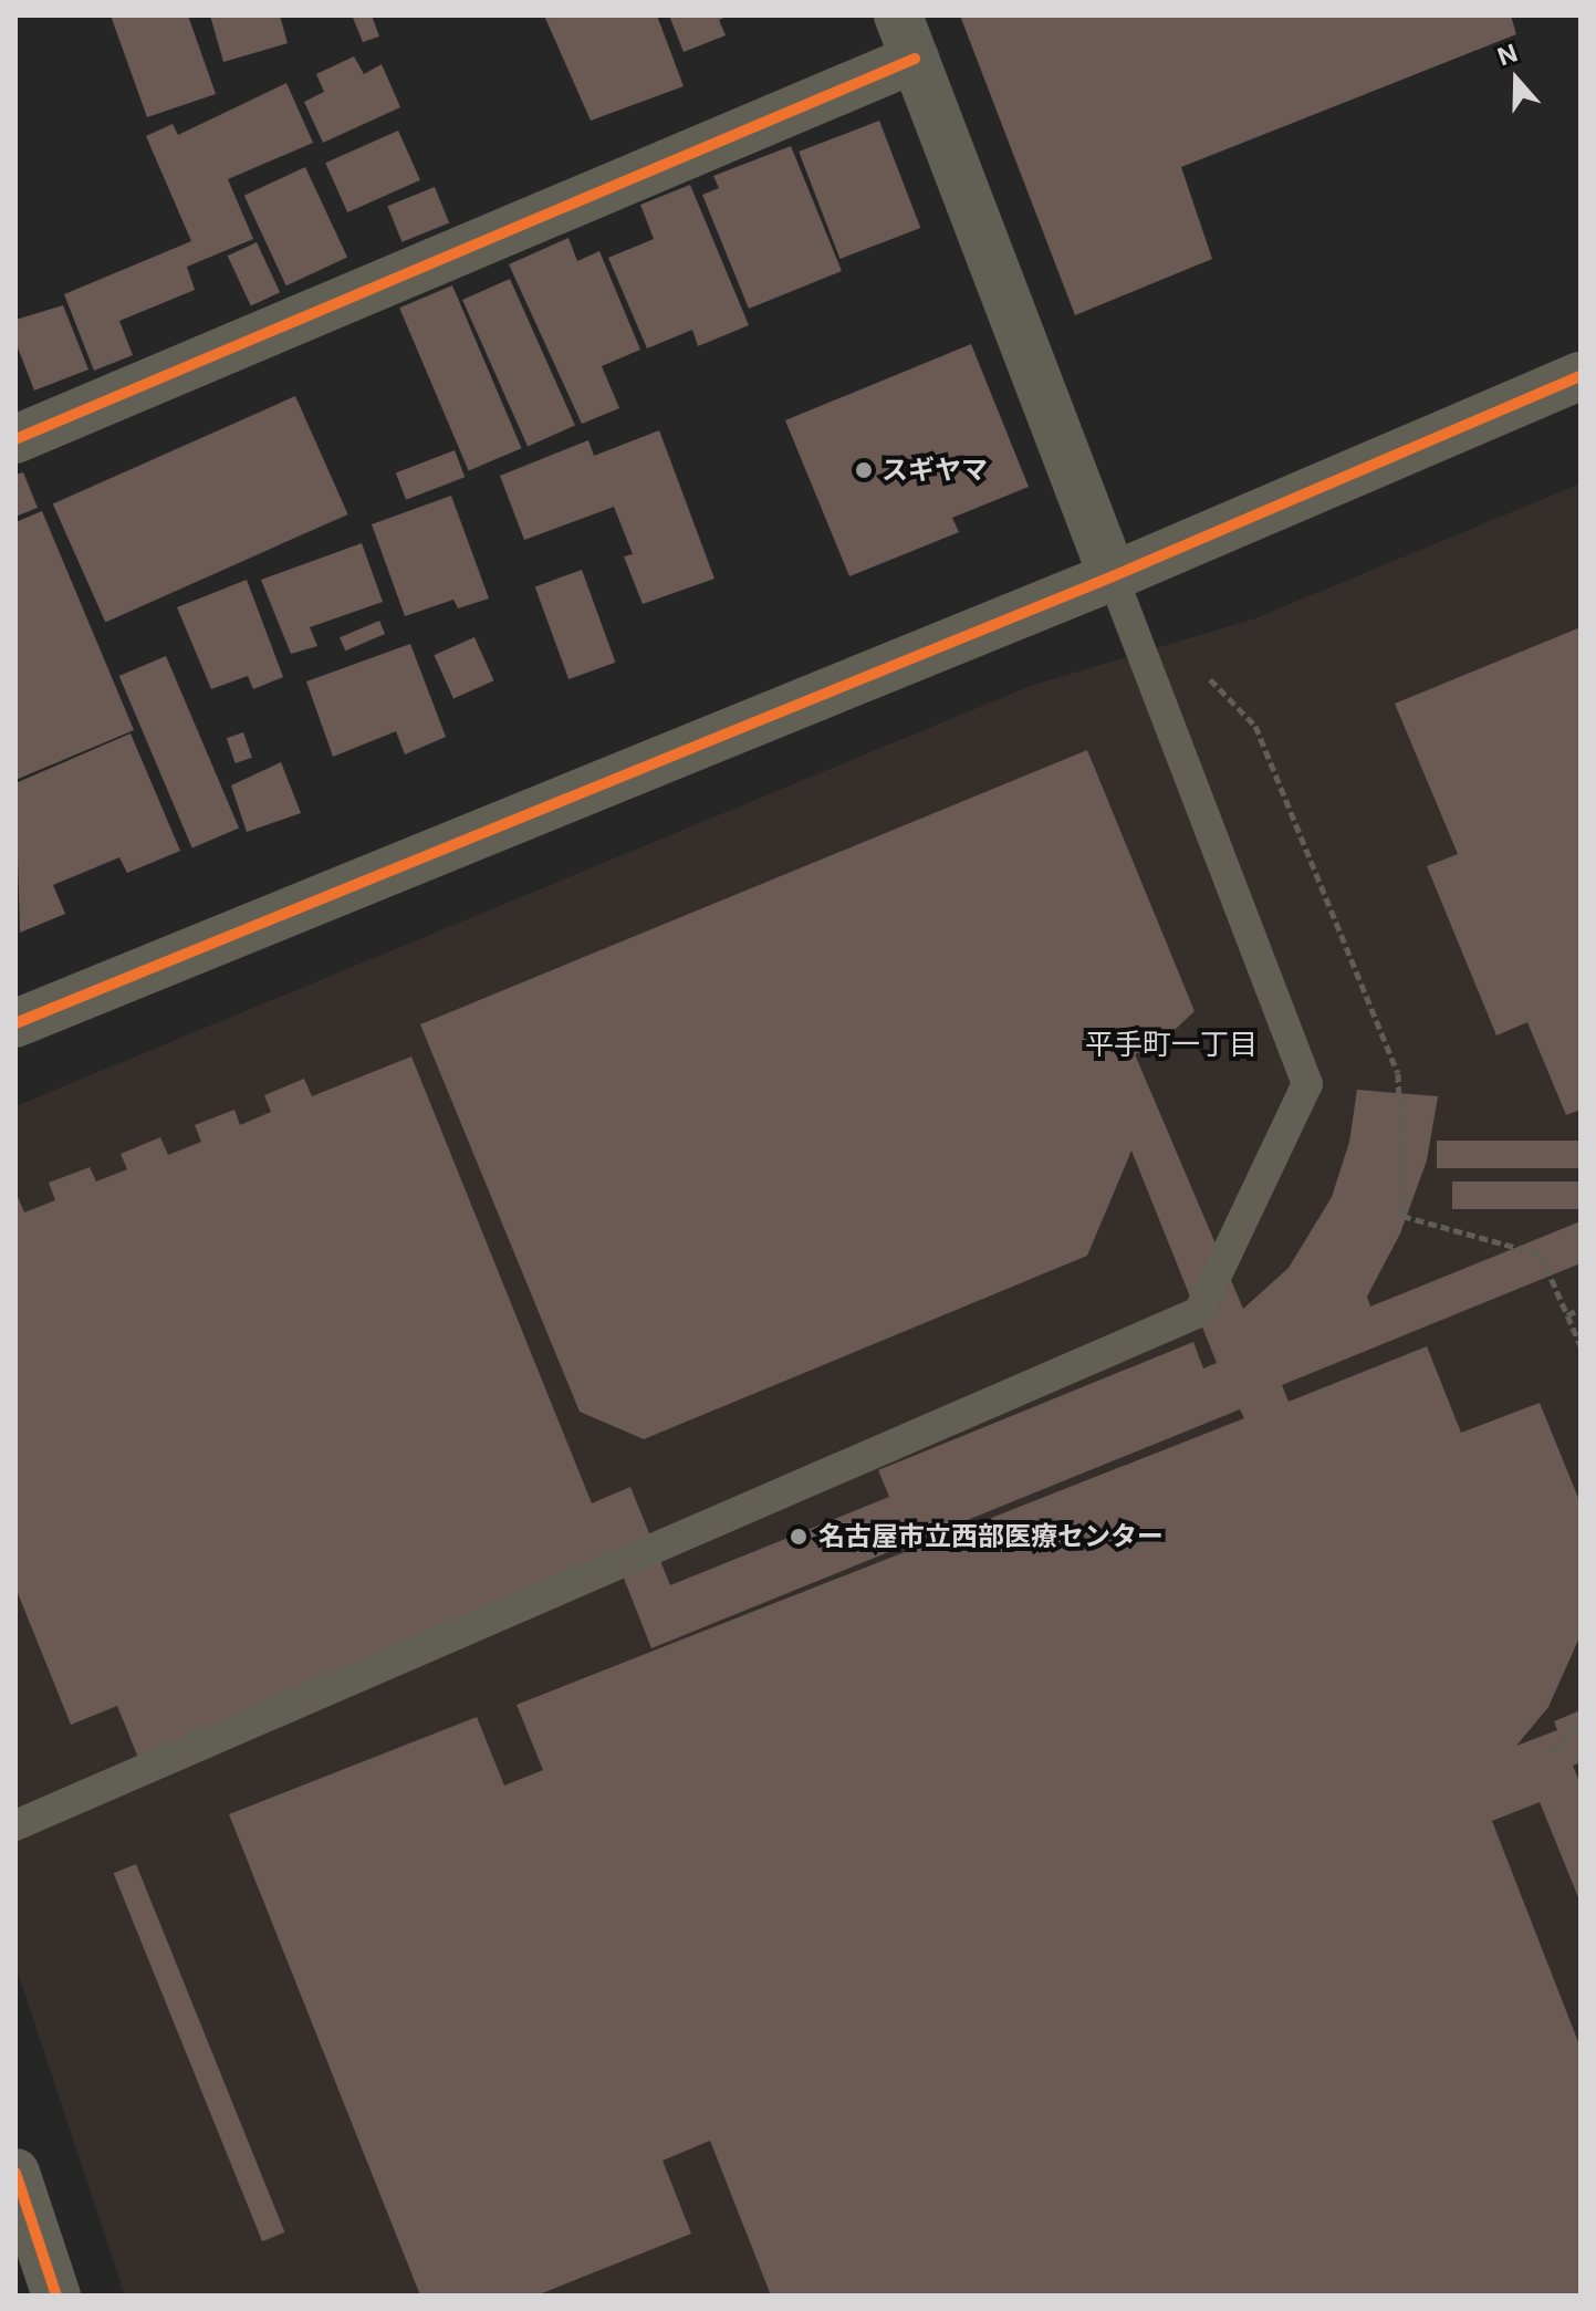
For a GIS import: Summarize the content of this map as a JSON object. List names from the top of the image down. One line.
{"districts":["平手町一丁目"],"places":["スギヤマ","名古屋市立西部医療センター"],"north":"top"}
